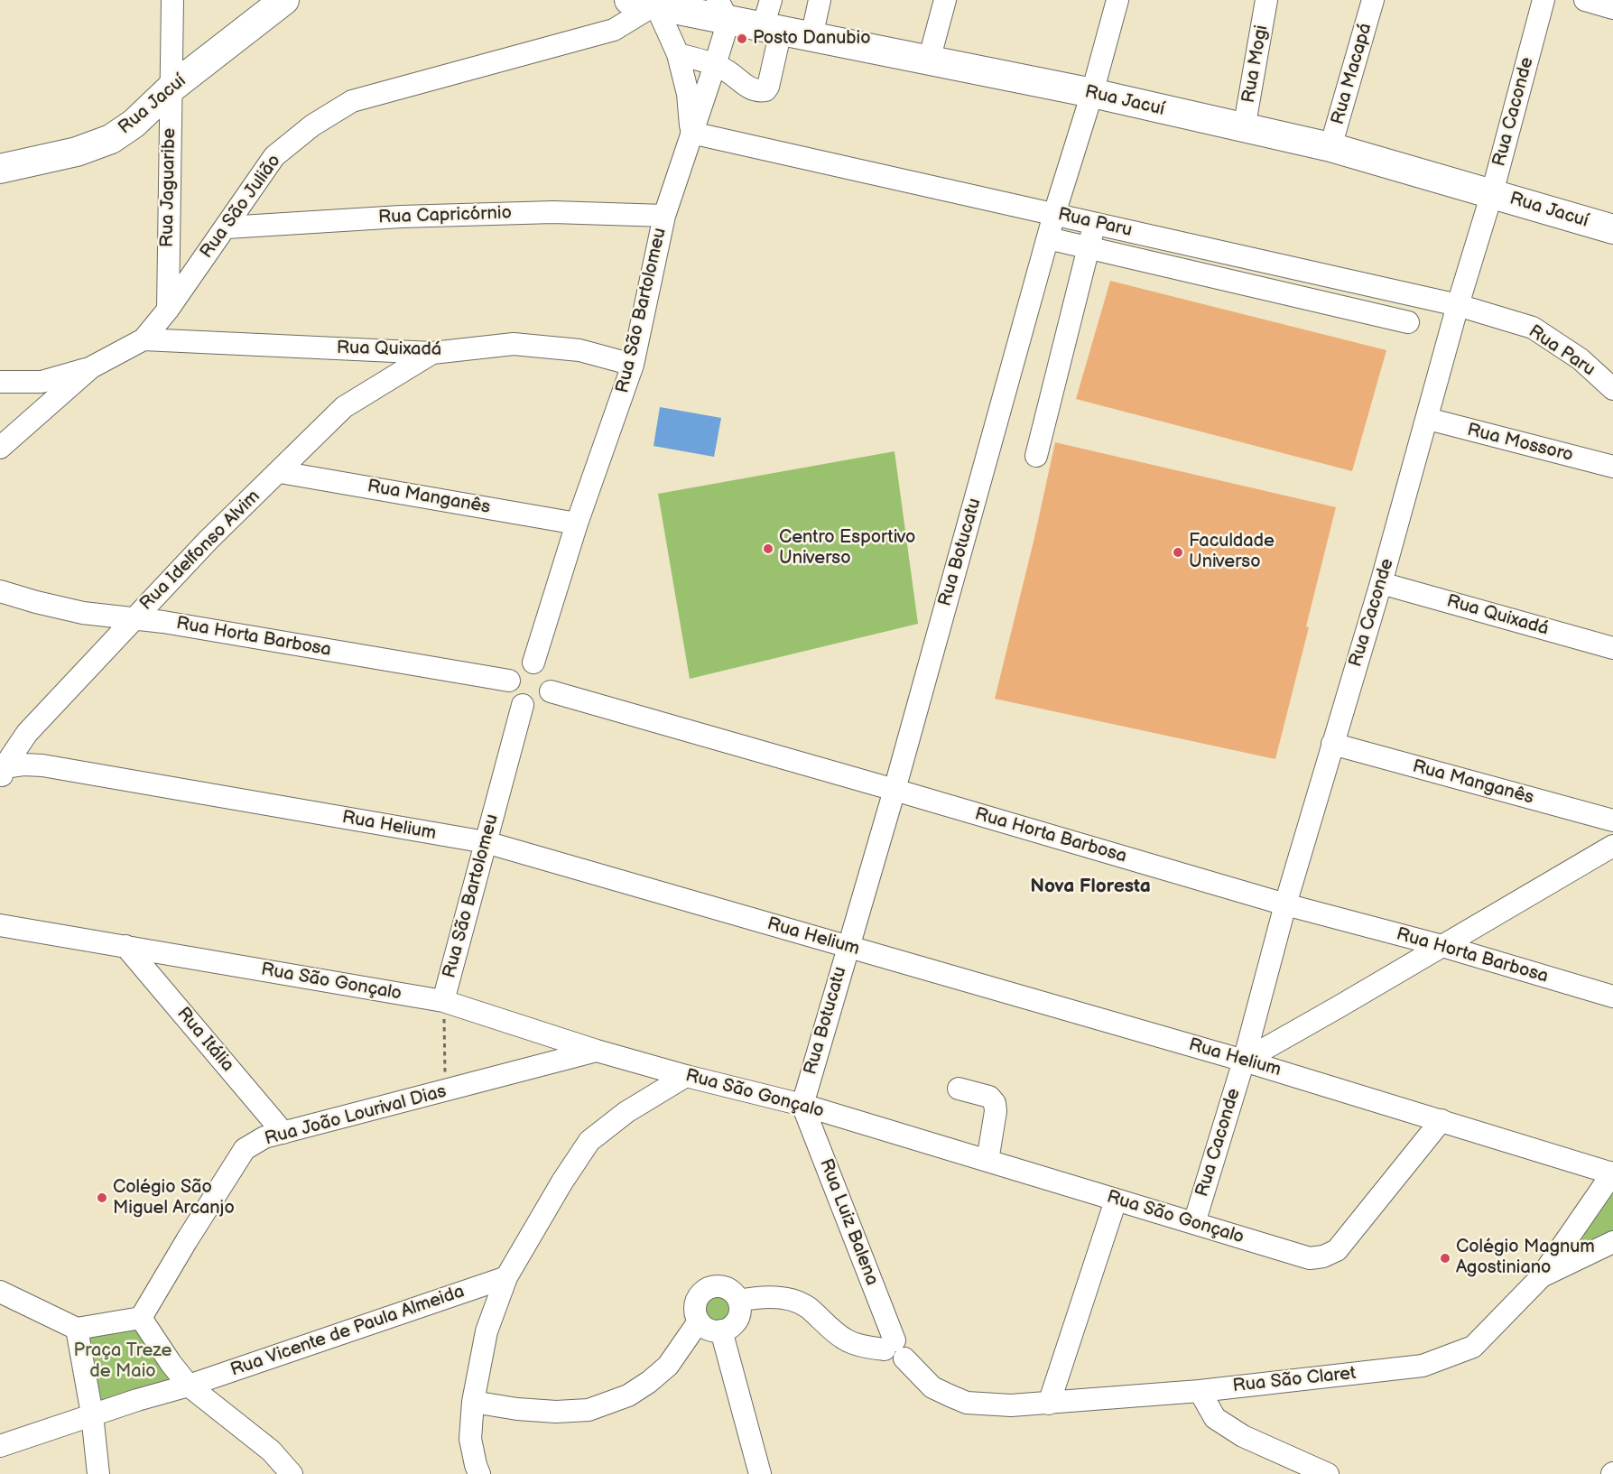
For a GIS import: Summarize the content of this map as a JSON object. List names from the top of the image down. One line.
{"streets":{"main road":["Rua Jacuí"],"street":["Rua Mogi","Rua Macapá","Rua Caconde","Rua Jaguaribe","Rua São Julião","Rua Capricórnio","Rua Paru","Rua São Bartolomeu","Rua Quixadá","Rua Mossoro","Rua Manganês","Rua Idelfonso Alvim","Rua Botucatu","Rua Horta Barbosa","Rua Helium","Rua São Gonçalo","Rua Itália","Rua João Lourival Dias","Rua Luiz Balena","Rua Vicente de Paula Almeida","Rua São Claret"]},"crossings":[["Rua Mogi","Rua Jacuí"],["Rua Macapá","Rua Jacuí"],["Rua Jacuí","Rua Caconde"],["Rua Jacuí","Rua Jaguaribe"],["Rua Jacuí","Rua São Julião"],["Rua Jacuí","Rua São Bartolomeu"],["Rua Jacuí","Rua Botucatu"],["Rua Caconde","Rua Paru"],["Rua Caconde","Rua Quixadá"],["Rua Caconde","Rua Mossoro"],["Rua Caconde","Rua Manganês"],["Rua Caconde","Rua Horta Barbosa"],["Rua Caconde","Rua Helium"],["Rua Caconde","Rua São Gonçalo"],["Rua Jaguaribe","Rua São Julião"],["Rua São Julião","Rua Capricórnio"],["Rua São Julião","Rua Quixadá"],["Rua Capricórnio","Rua São Bartolomeu"],["Rua Paru","Rua São Bartolomeu"],["Rua Paru","Rua Botucatu"],["Rua São Bartolomeu","Rua Quixadá"],["Rua São Bartolomeu","Rua Manganês"],["Rua São Bartolomeu","Rua Horta Barbosa"],["Rua São Bartolomeu","Rua Helium"],["Rua São Bartolomeu","Rua São Gonçalo"],["Rua São Bartolomeu","Rua João Lourival Dias"],["Rua Quixadá","Rua Idelfonso Alvim"],["Rua Manganês","Rua Idelfonso Alvim"],["Rua Idelfonso Alvim","Rua Horta Barbosa"],["Rua Idelfonso Alvim","Rua Helium"],["Rua Botucatu","Rua Horta Barbosa"],["Rua Botucatu","Rua Helium"],["Rua Botucatu","Rua São Gonçalo"],["Rua Botucatu","Rua Luiz Balena"],["Rua Helium","Rua São Gonçalo"],["Rua Helium","Rua São Claret"],["Rua São Gonçalo","Rua Itália"],["Rua São Gonçalo","Rua João Lourival Dias"],["Rua São Gonçalo","Rua Luiz Balena"],["Rua Itália","Rua João Lourival Dias"],["Rua Luiz Balena","Rua São Claret"]],"districts":["Nova Floresta"],"parks":["Praça Treze de Maio"],"places":["Posto Danubio","Centro Esportivo Universo","Faculdade Universo","Colégio São Miguel Arcanjo","Colégio Magnum Agostiniano"]}
